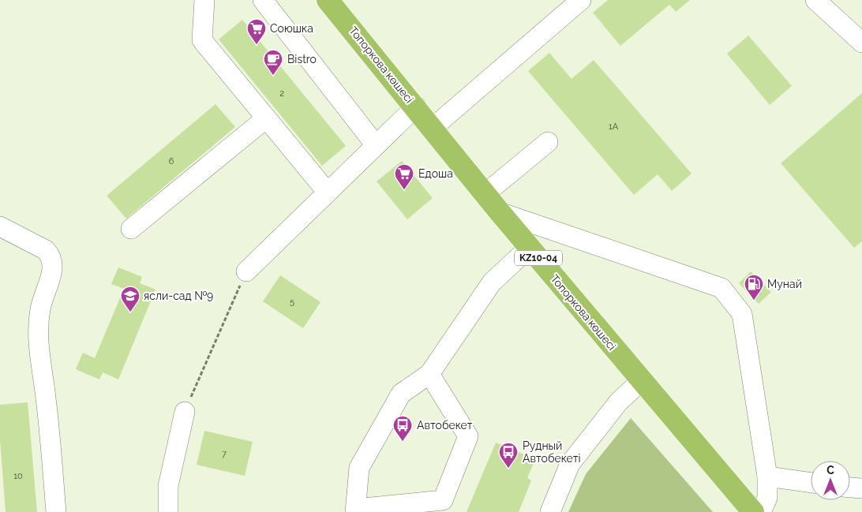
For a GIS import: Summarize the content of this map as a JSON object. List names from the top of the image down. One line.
{"streets":{"highway":["Топоркова көшесі","KZ10-04"]},"places":{"supermarket":["Союшка","Едоша"],"cafe":["Bistro"],"fuel station":["Мунай"],"school or university":["ясли-сад №9"],"bus stop":["Автобекет","Рудный Автобекеті"]},"house_numbers":["2","1А","6","5","7","10"],"north":"top"}
